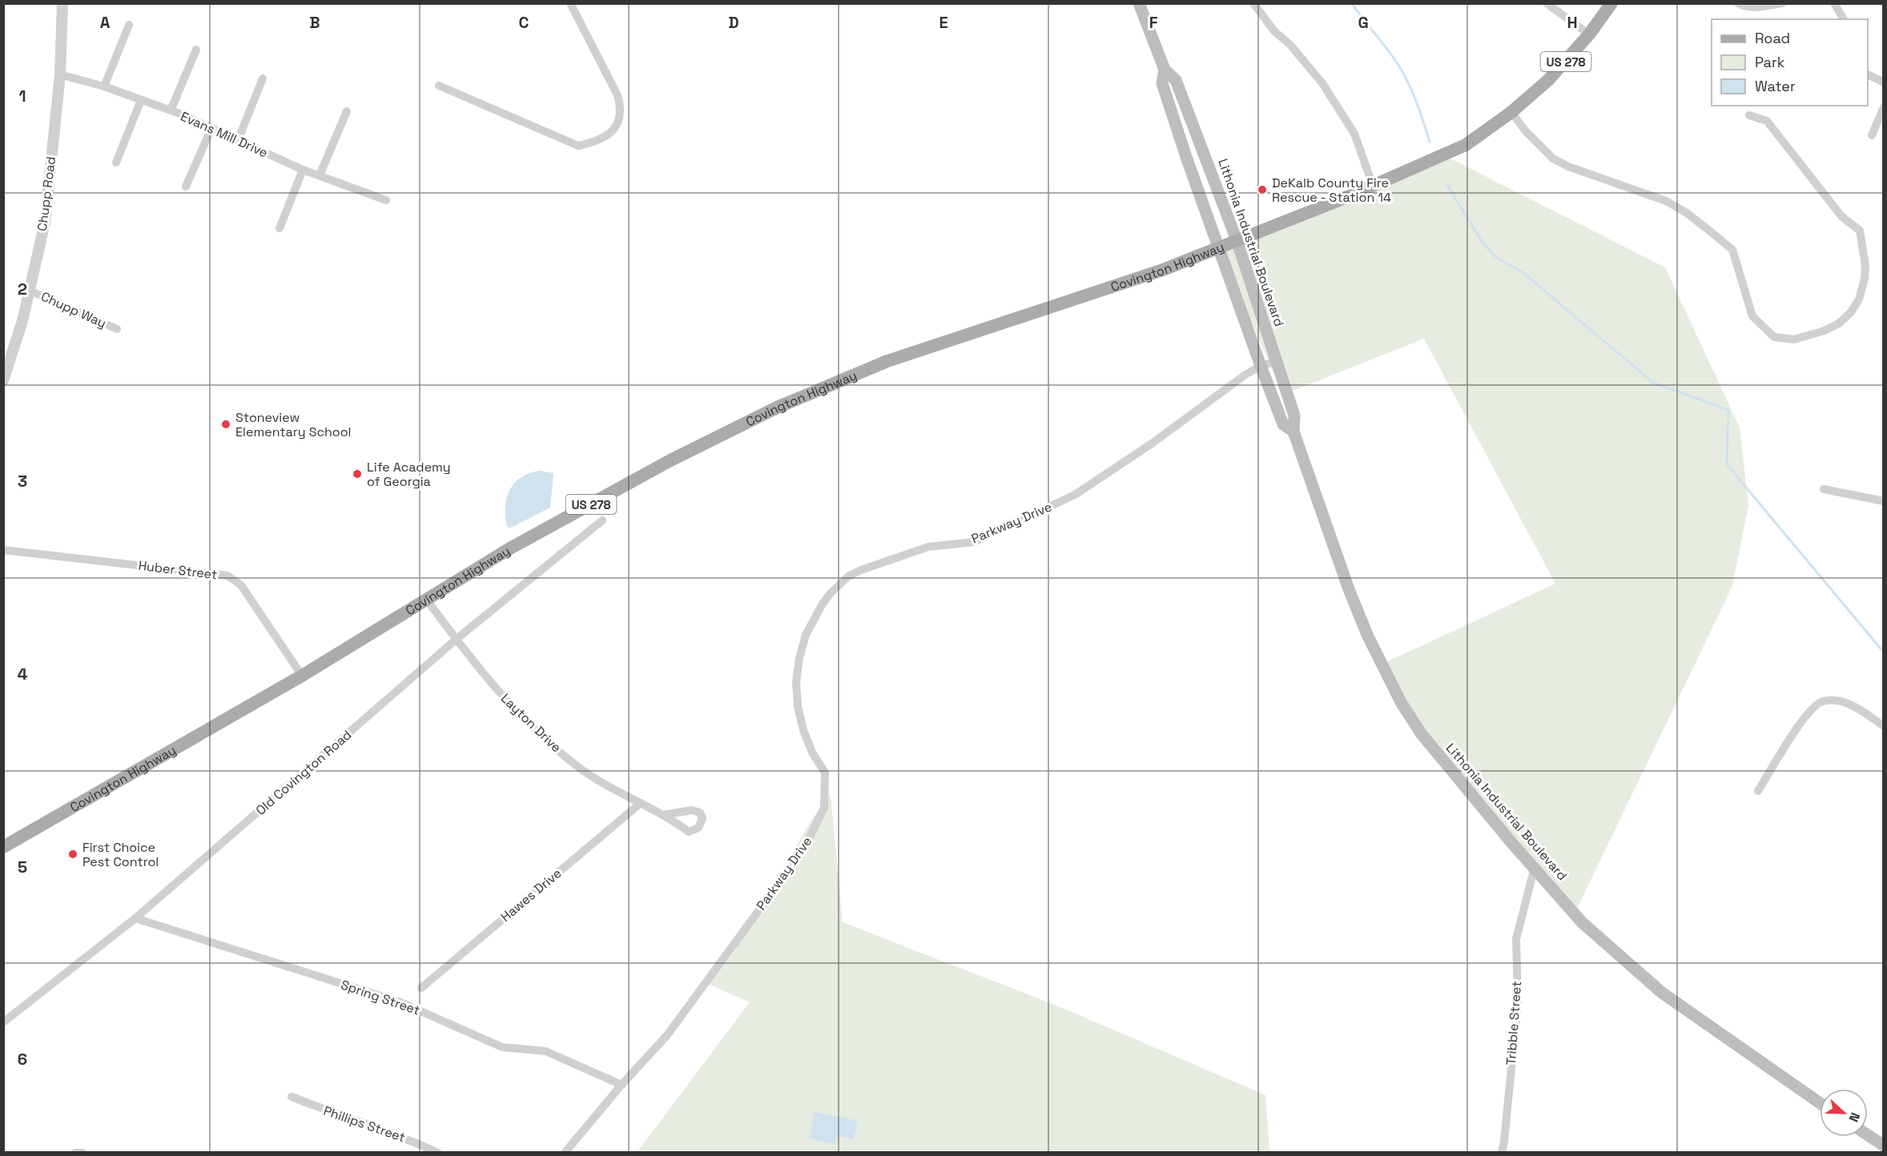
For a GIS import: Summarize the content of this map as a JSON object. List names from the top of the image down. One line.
{"streets":{"main road":["US 278","Lithonia Industrial Boulevard","Covington Highway"],"street":["Evans Mill Drive","Chupp Road","Chupp Way","Parkway Drive","Huber Street","Layton Drive","Old Covington Road","Hawes Drive","Spring Street","Tribble Street","Phillips Street"]},"crossings":[["Evans Mill Drive","Chupp Road"],["Chupp Road","Chupp Way"],["Lithonia Industrial Boulevard","Covington Highway"],["Lithonia Industrial Boulevard","Parkway Drive"],["Lithonia Industrial Boulevard","Tribble Street"],["Covington Highway","Huber Street"],["Covington Highway","Layton Drive"],["Parkway Drive","Spring Street"],["Layton Drive","Old Covington Road"],["Layton Drive","Hawes Drive"],["Old Covington Road","Spring Street"]],"places":["DeKalb County Fire Rescue - Station 14","Stoneview Elementary School","Life Academy of Georgia","First Choice Pest Control"],"legend":["Road","Park","Water"],"north":"right","grid":{"columns":["A","B","C","D","E","F","G","H"],"rows":["1","2","3","4","5","6"]}}
